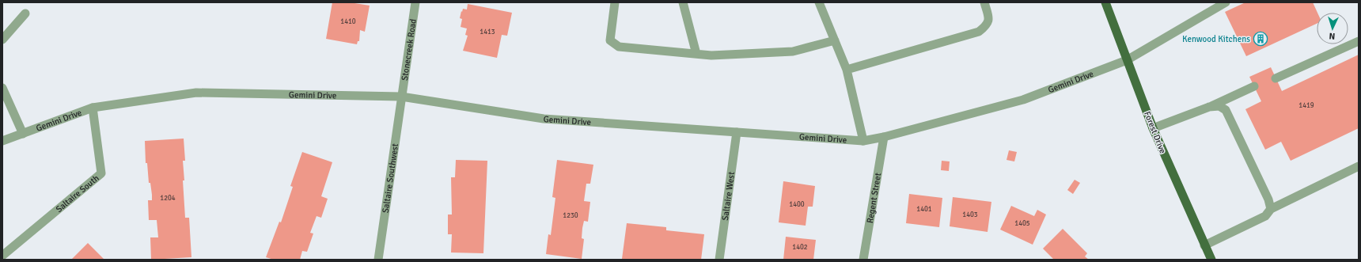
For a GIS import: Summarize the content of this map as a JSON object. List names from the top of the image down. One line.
{"streets":{"main road":["Forest Drive"],"street":["Stonecreek Road","Gemini Drive","Saltaire Southwest","Saltaire South","Saltaire West","Regent Street"]},"crossings":[["Stonecreek Road","Gemini Drive"],["Stonecreek Road","Saltaire Southwest"],["Gemini Drive","Forest Drive"],["Gemini Drive","Saltaire Southwest"],["Gemini Drive","Saltaire South"],["Gemini Drive","Saltaire West"],["Gemini Drive","Regent Street"]],"places":{"building":["Kenwood Kitchens"]},"house_numbers":["1410","1413","1419","1204","1400","1401","1403","1230","1405","1402"],"north":"bottom"}
